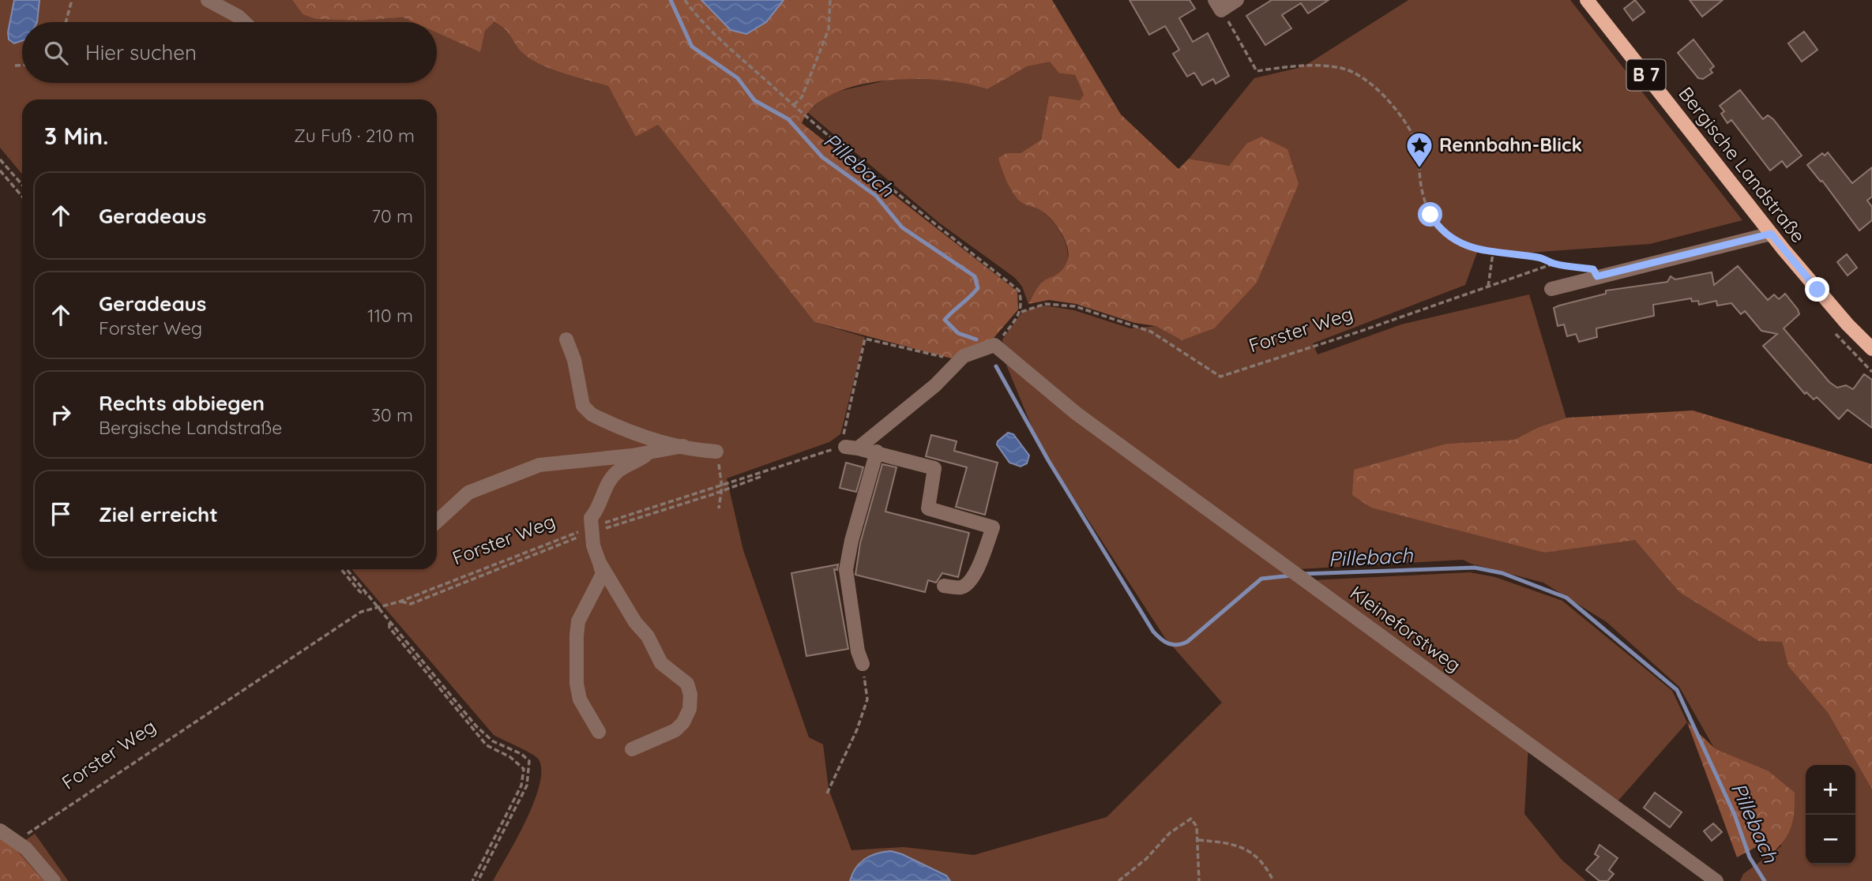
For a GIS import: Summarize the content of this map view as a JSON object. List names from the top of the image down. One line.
{"streets":{"main road":["B 7","Bergische Landstraße"],"street":["Kleineforstweg"],"path":["Forster Weg"]},"water":["Pillebach"],"places":{"place":["Rennbahn-Blick"]},"page":{"search":"Hier suchen","heading":["3 Min.","Zu Fuß · 210 m"],"list":[["Geradeaus","70 m"],["Geradeaus","Forster Weg","110 m"],["Rechts abbiegen","Bergische Landstraße","30 m"],"Ziel erreicht"],"map_buttons":["+","−"]}}
